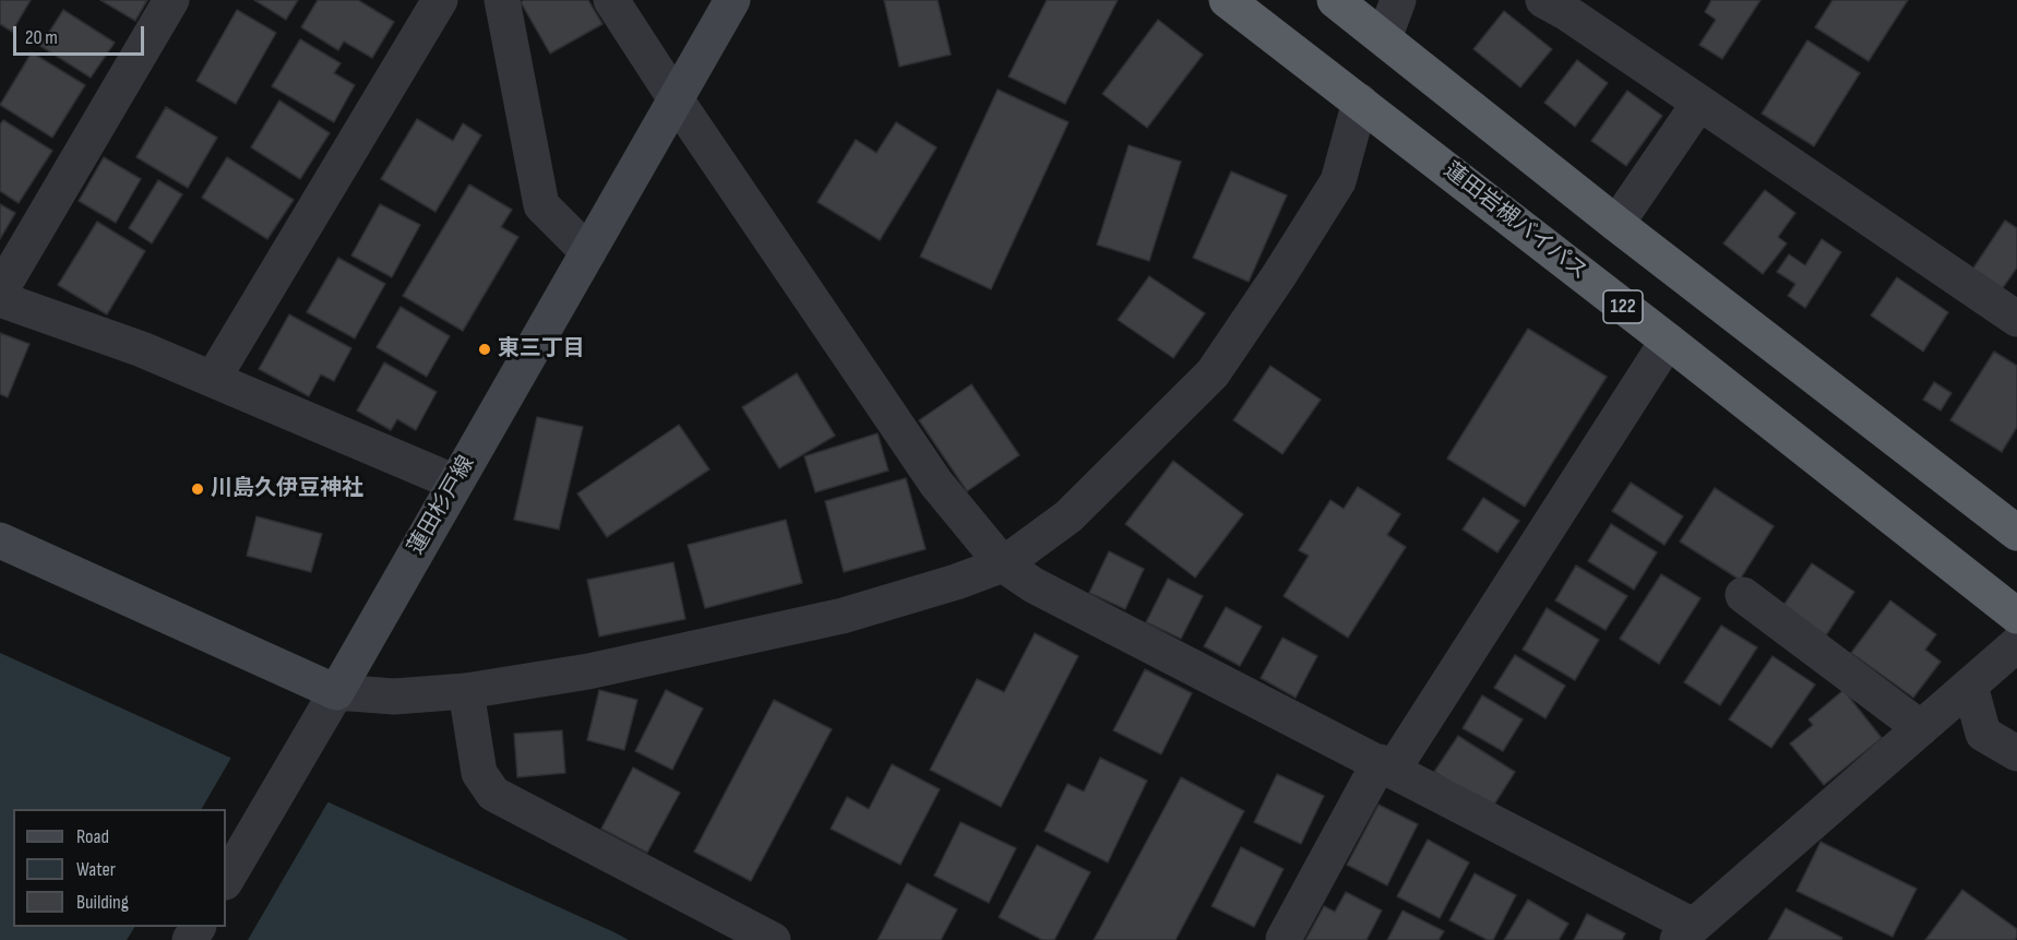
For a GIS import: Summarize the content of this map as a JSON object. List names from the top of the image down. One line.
{"streets":{"highway":["蓮田岩槻バイパス","122"],"main road":["蓮田杉戸線"]},"places":["東三丁目","川島久伊豆神社"],"legend":["Road","Water","Building"],"scale_bar":"20 m"}
